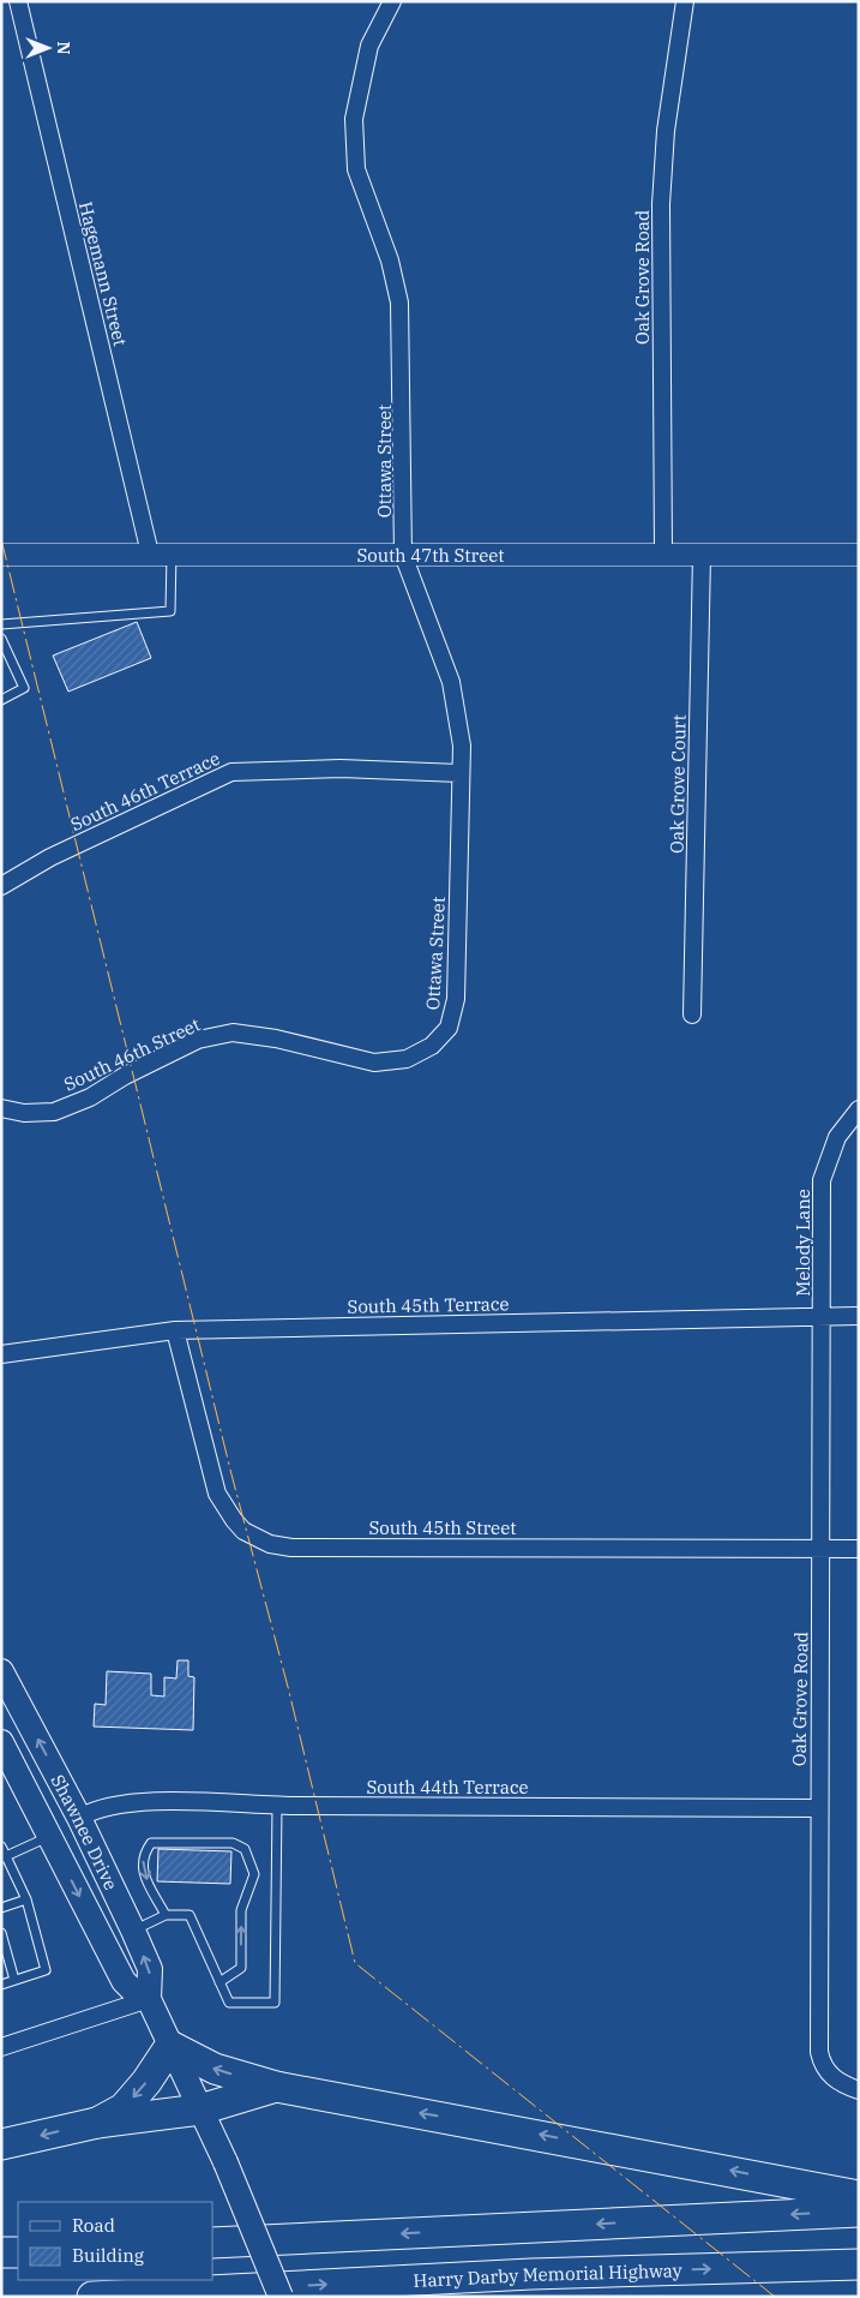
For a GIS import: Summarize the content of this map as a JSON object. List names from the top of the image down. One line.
{"streets":{"highway":["Harry Darby Memorial Highway"],"main road":["Shawnee Drive"],"street":["Hagemann Street","Oak Grove Road","Ottawa Street","South 47th Street","Oak Grove Court","South 46th Terrace","South 46th Street","Melody Lane","South 45th Terrace","South 45th Street","South 44th Terrace"]},"crossings":[["Hagemann Street","South 47th Street"],["Oak Grove Road","South 47th Street"],["Oak Grove Road","Melody Lane"],["Oak Grove Road","South 45th Terrace"],["Oak Grove Road","South 45th Street"],["Oak Grove Road","South 44th Terrace"],["Ottawa Street","South 47th Street"],["Ottawa Street","South 46th Terrace"],["Ottawa Street","South 46th Street"],["South 47th Street","Oak Grove Court"],["Melody Lane","South 45th Terrace"],["South 45th Terrace","South 45th Street"],["South 44th Terrace","Shawnee Drive"]],"legend":["Road","Building"],"north":"right"}
